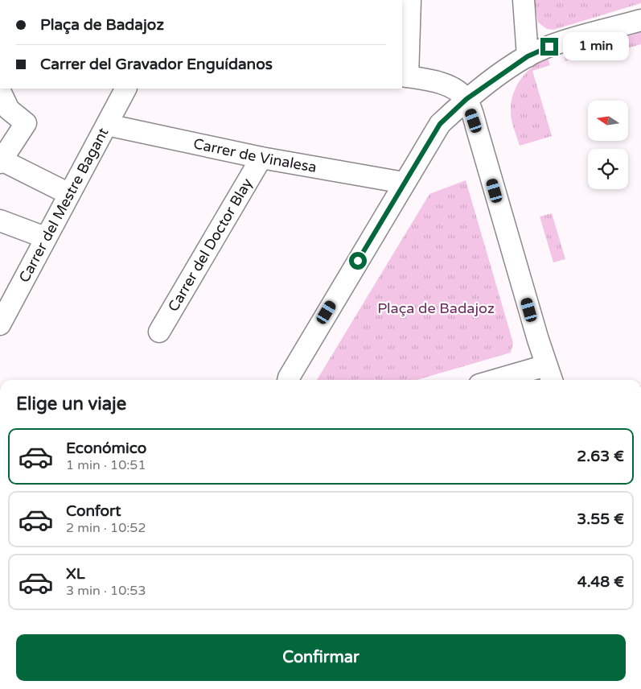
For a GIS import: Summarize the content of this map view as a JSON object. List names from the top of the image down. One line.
{"streets":{"street":["Carrer de Vinalesa","Carrer del Mestre Bagant","Carrer del Doctor Blay"]},"crossings":[["Carrer de Vinalesa","Carrer del Mestre Bagant"],["Carrer de Vinalesa","Carrer del Doctor Blay"]],"parks":["Plaça de Badajoz"],"north":"left","page":{"banner":["Plaça de Badajoz","Carrer del Gravador Enguídanos"],"bubble":"1 min","heading":"Elige un viaje","list":[{"name":"Económico","note":"1 min · 10:51","value":"2.63 €"},{"name":"Confort","note":"2 min · 10:52","value":"3.55 €"},{"name":"XL","note":"3 min · 10:53","value":"4.48 €"}],"buttons":"Confirmar"}}
